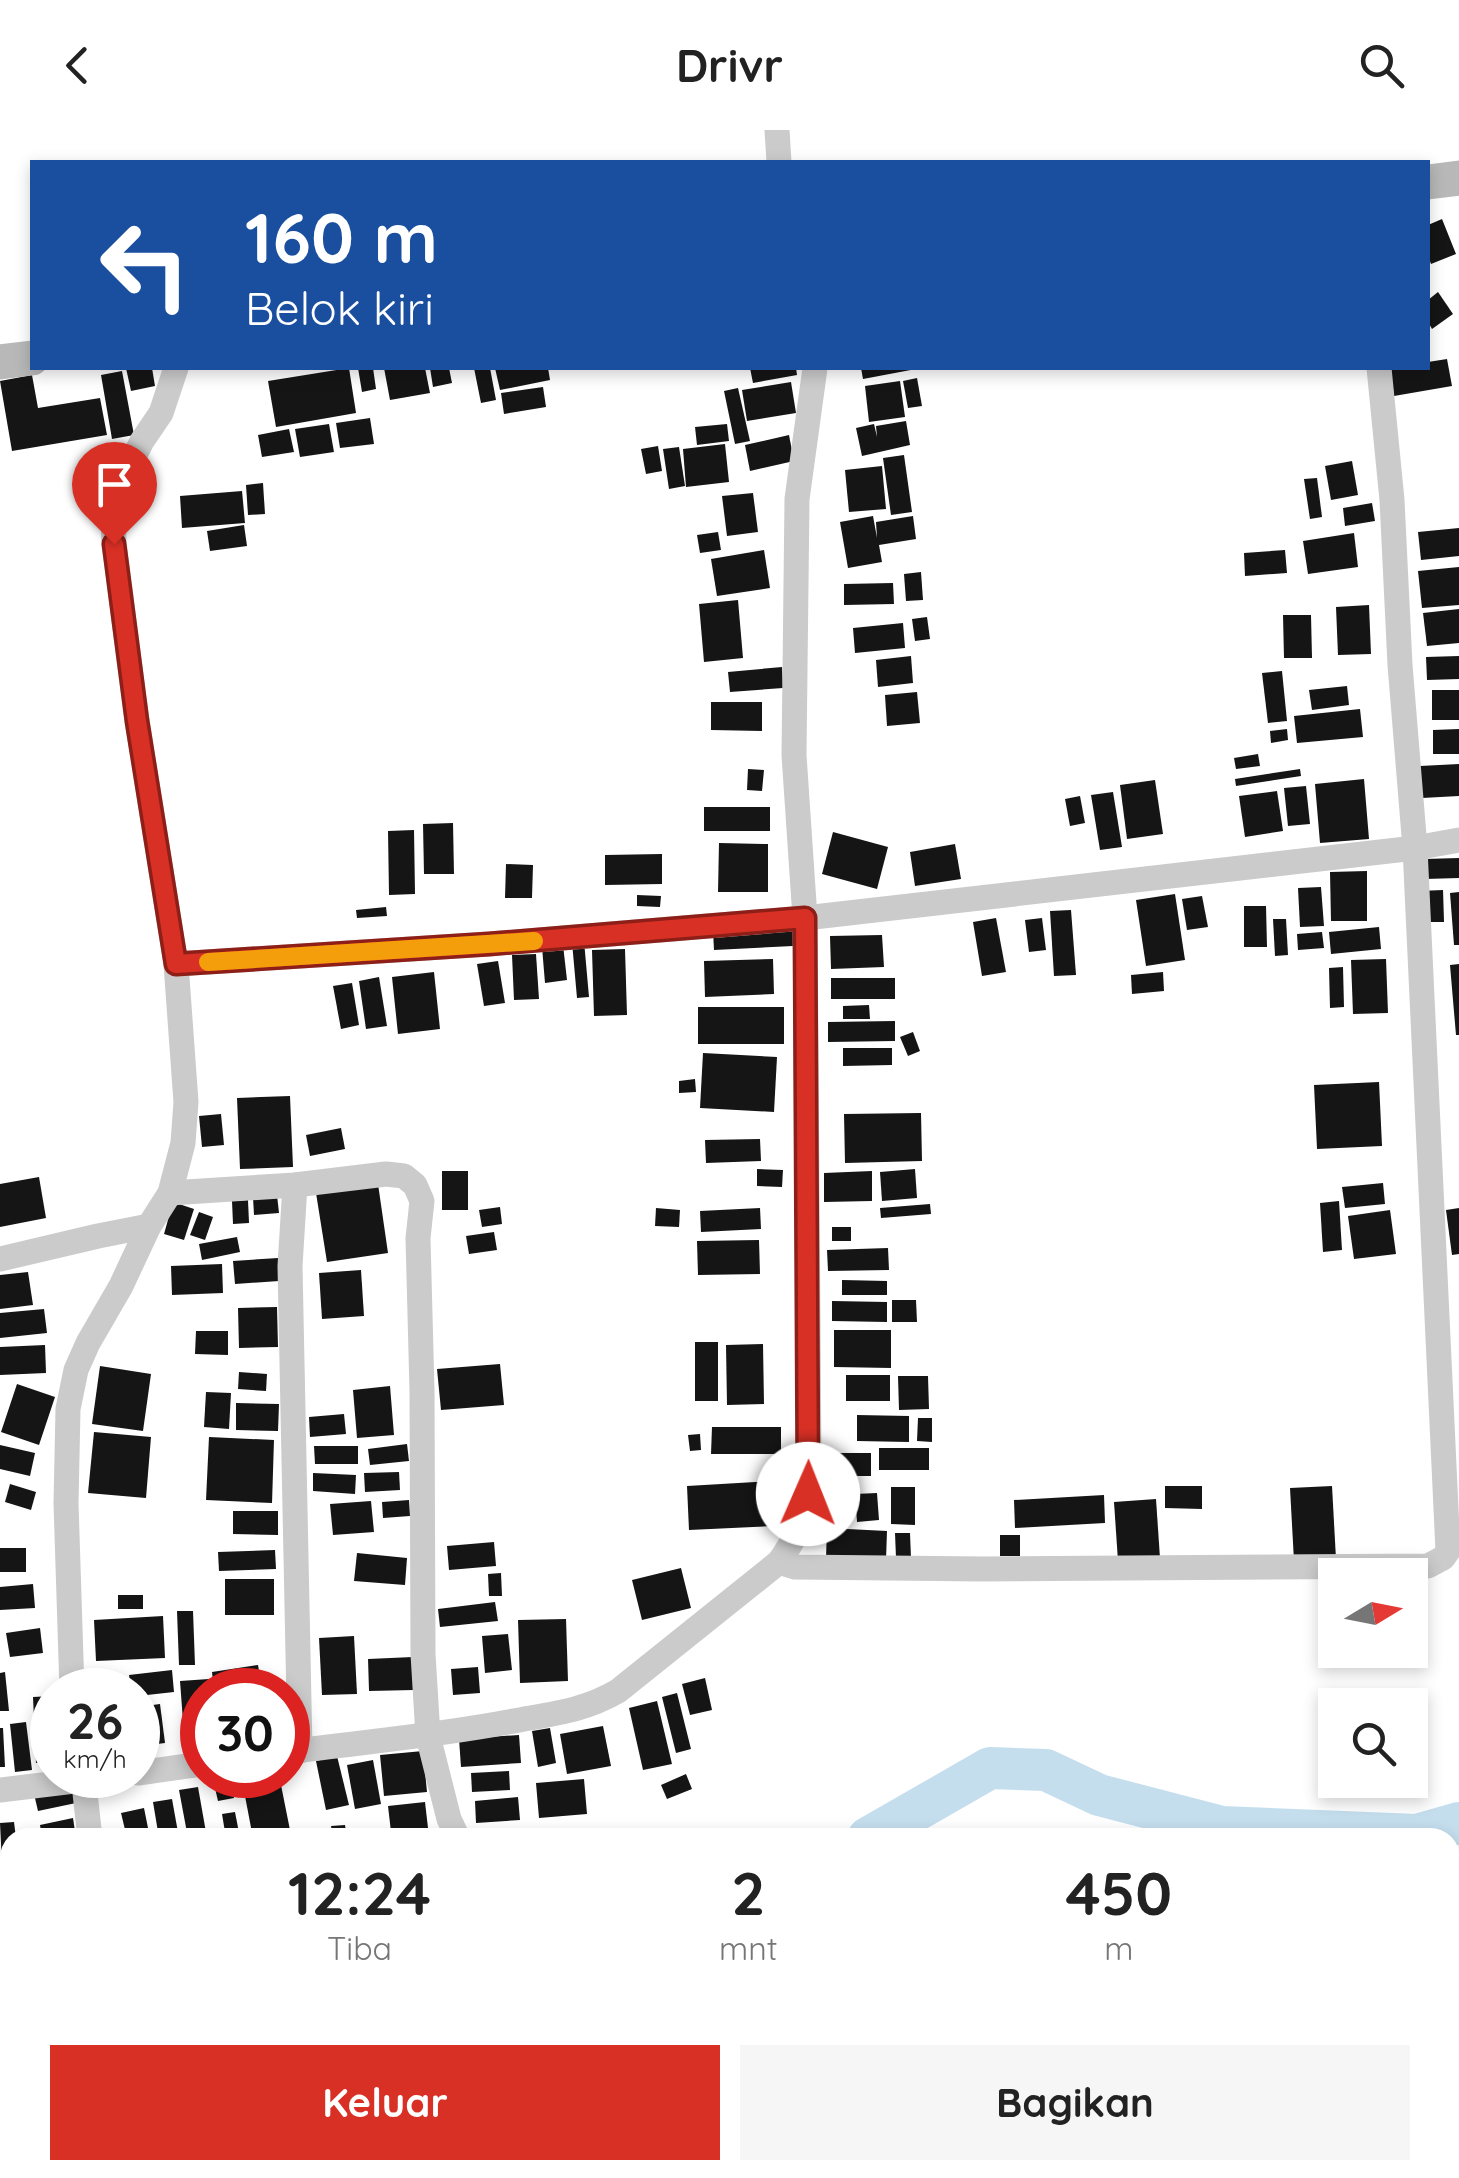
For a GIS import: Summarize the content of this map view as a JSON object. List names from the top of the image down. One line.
{"north":"right","page":{"header":"Drivr","turn":["160 m","Belok kiri"],"speed":"26 km/h","limit":"30","eta":["12:24","Tiba","2","mnt","450","m"],"buttons":["Keluar","Bagikan"]}}
